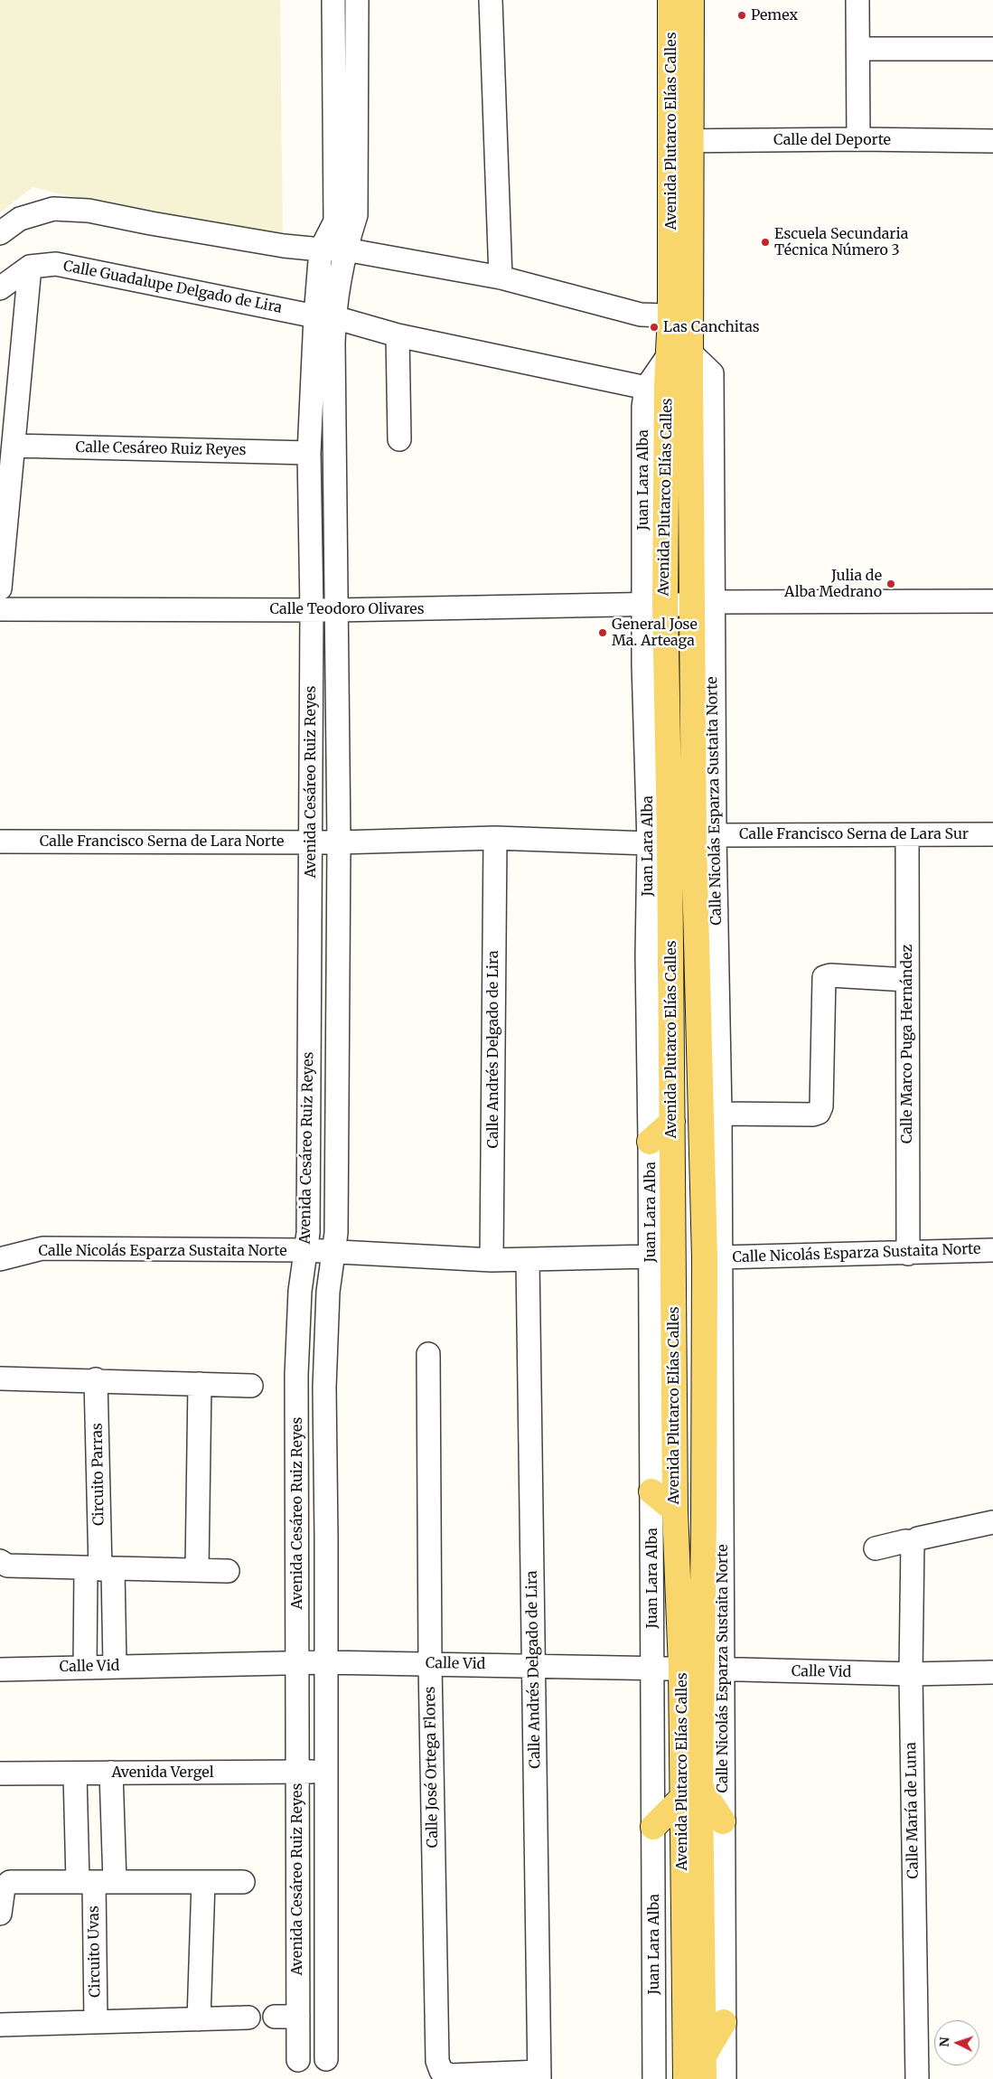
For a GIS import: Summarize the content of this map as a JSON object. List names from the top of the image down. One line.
{"streets":{"main road":["Avenida Plutarco Elías Calles"],"street":["Calle del Deporte","Calle Guadalupe Delgado de Lira","Calle Cesáreo Ruiz Reyes","Juan Lara Alba","Calle Teodoro Olivares","Avenida Cesáreo Ruiz Reyes","Calle Nicolás Esparza Sustaita Norte","Calle Francisco Serna de Lara Sur","Calle Francisco Serna de Lara Norte","Calle Marco Puga Hernández","Calle Andrés Delgado de Lira","Circuito Parras","Calle Vid","Calle José Ortega Flores","Avenida Vergel","Calle María de Luna","Circuito Uvas"]},"crossings":[["Avenida Plutarco Elías Calles","Calle del Deporte"],["Avenida Plutarco Elías Calles","Juan Lara Alba"],["Avenida Plutarco Elías Calles","Calle Teodoro Olivares"],["Avenida Plutarco Elías Calles","Calle Nicolás Esparza Sustaita Norte"],["Avenida Plutarco Elías Calles","Calle Vid"],["Calle Guadalupe Delgado de Lira","Juan Lara Alba"],["Calle Guadalupe Delgado de Lira","Avenida Cesáreo Ruiz Reyes"],["Calle Cesáreo Ruiz Reyes","Avenida Cesáreo Ruiz Reyes"],["Juan Lara Alba","Calle Teodoro Olivares"],["Juan Lara Alba","Calle Nicolás Esparza Sustaita Norte"],["Juan Lara Alba","Calle Francisco Serna de Lara Norte"],["Juan Lara Alba","Calle Vid"],["Calle Teodoro Olivares","Avenida Cesáreo Ruiz Reyes"],["Calle Teodoro Olivares","Calle Nicolás Esparza Sustaita Norte"],["Avenida Cesáreo Ruiz Reyes","Calle Nicolás Esparza Sustaita Norte"],["Avenida Cesáreo Ruiz Reyes","Calle Francisco Serna de Lara Norte"],["Avenida Cesáreo Ruiz Reyes","Calle Vid"],["Avenida Cesáreo Ruiz Reyes","Avenida Vergel"],["Calle Nicolás Esparza Sustaita Norte","Calle Francisco Serna de Lara Sur"],["Calle Nicolás Esparza Sustaita Norte","Calle Marco Puga Hernández"],["Calle Nicolás Esparza Sustaita Norte","Calle Andrés Delgado de Lira"],["Calle Nicolás Esparza Sustaita Norte","Calle Vid"],["Calle Francisco Serna de Lara Sur","Calle Marco Puga Hernández"],["Calle Francisco Serna de Lara Norte","Calle Andrés Delgado de Lira"],["Calle Andrés Delgado de Lira","Calle Vid"],["Calle Andrés Delgado de Lira","Calle José Ortega Flores"],["Circuito Parras","Calle Vid"],["Calle Vid","Calle José Ortega Flores"],["Calle Vid","Calle María de Luna"],["Avenida Vergel","Circuito Uvas"]],"places":["Pemex","Escuela Secundaria Técnica Número 3","Las Canchitas","Julia de Alba Medrano","General Jose Ma. Arteaga"],"north":"left"}
